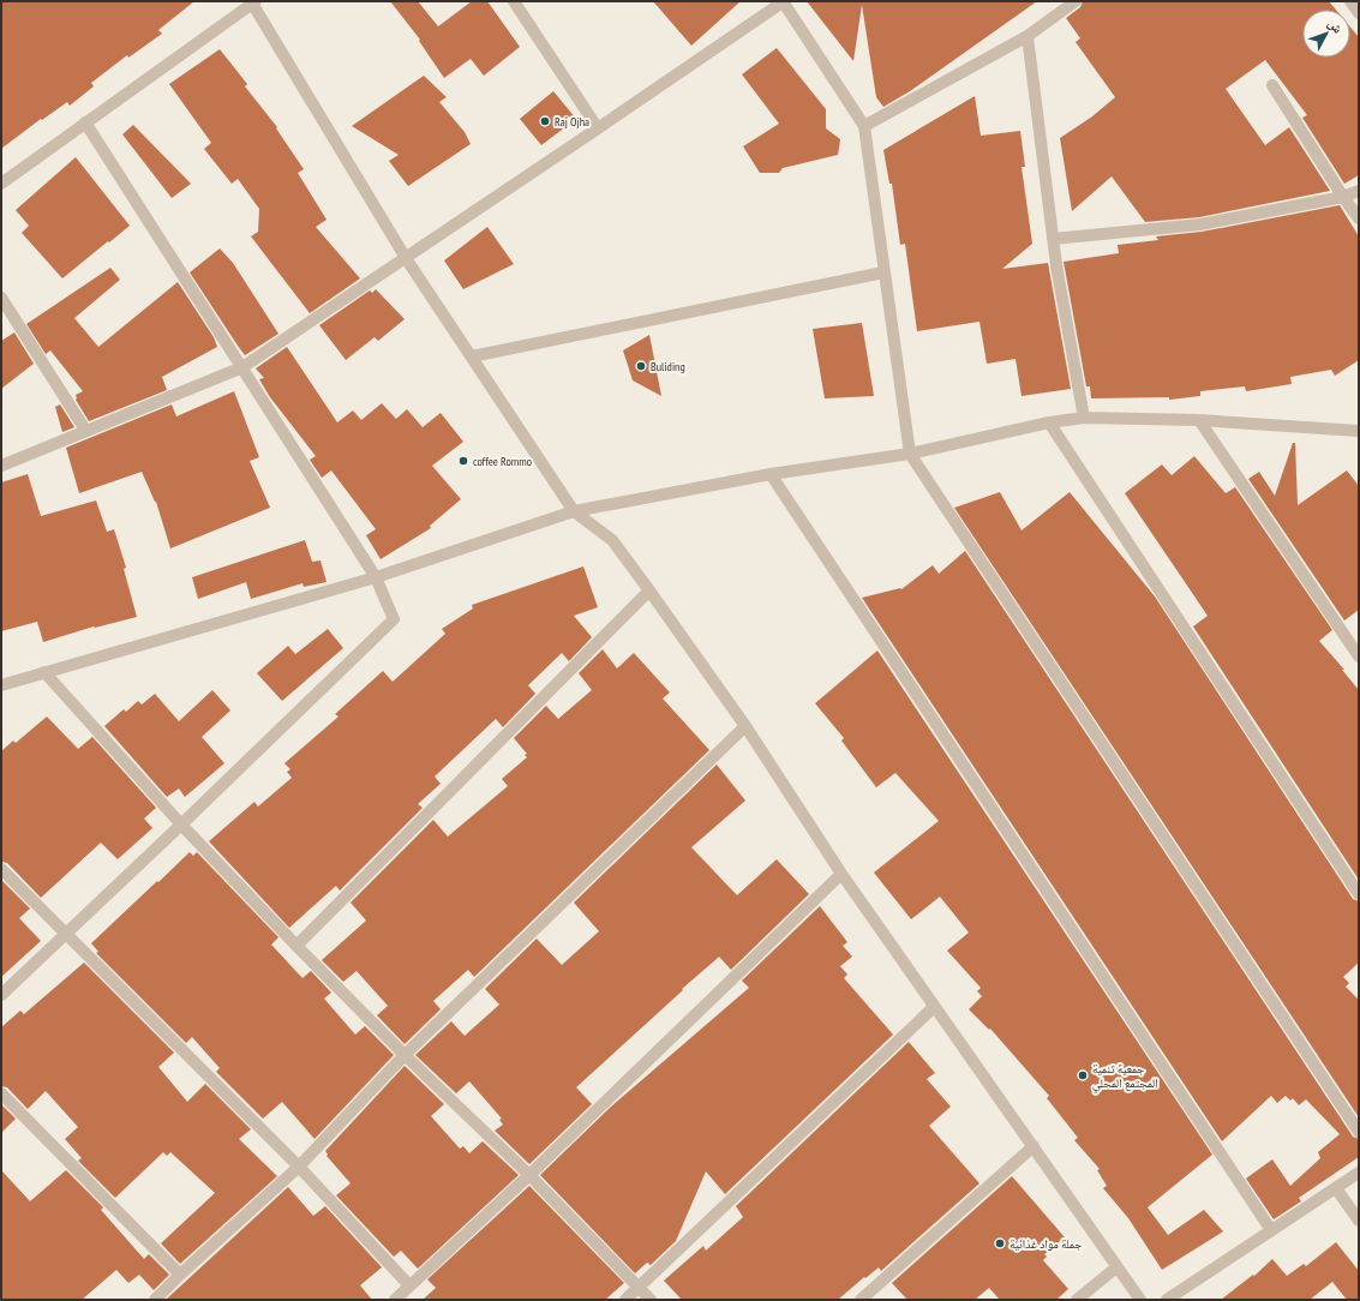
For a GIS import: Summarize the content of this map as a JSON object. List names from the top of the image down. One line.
{"places":["Raj Ojha","Buliding","coffee Rommo","جمعية تنمية المجتمع المحلي","جملة مواد غذائية"],"north":"top right"}
